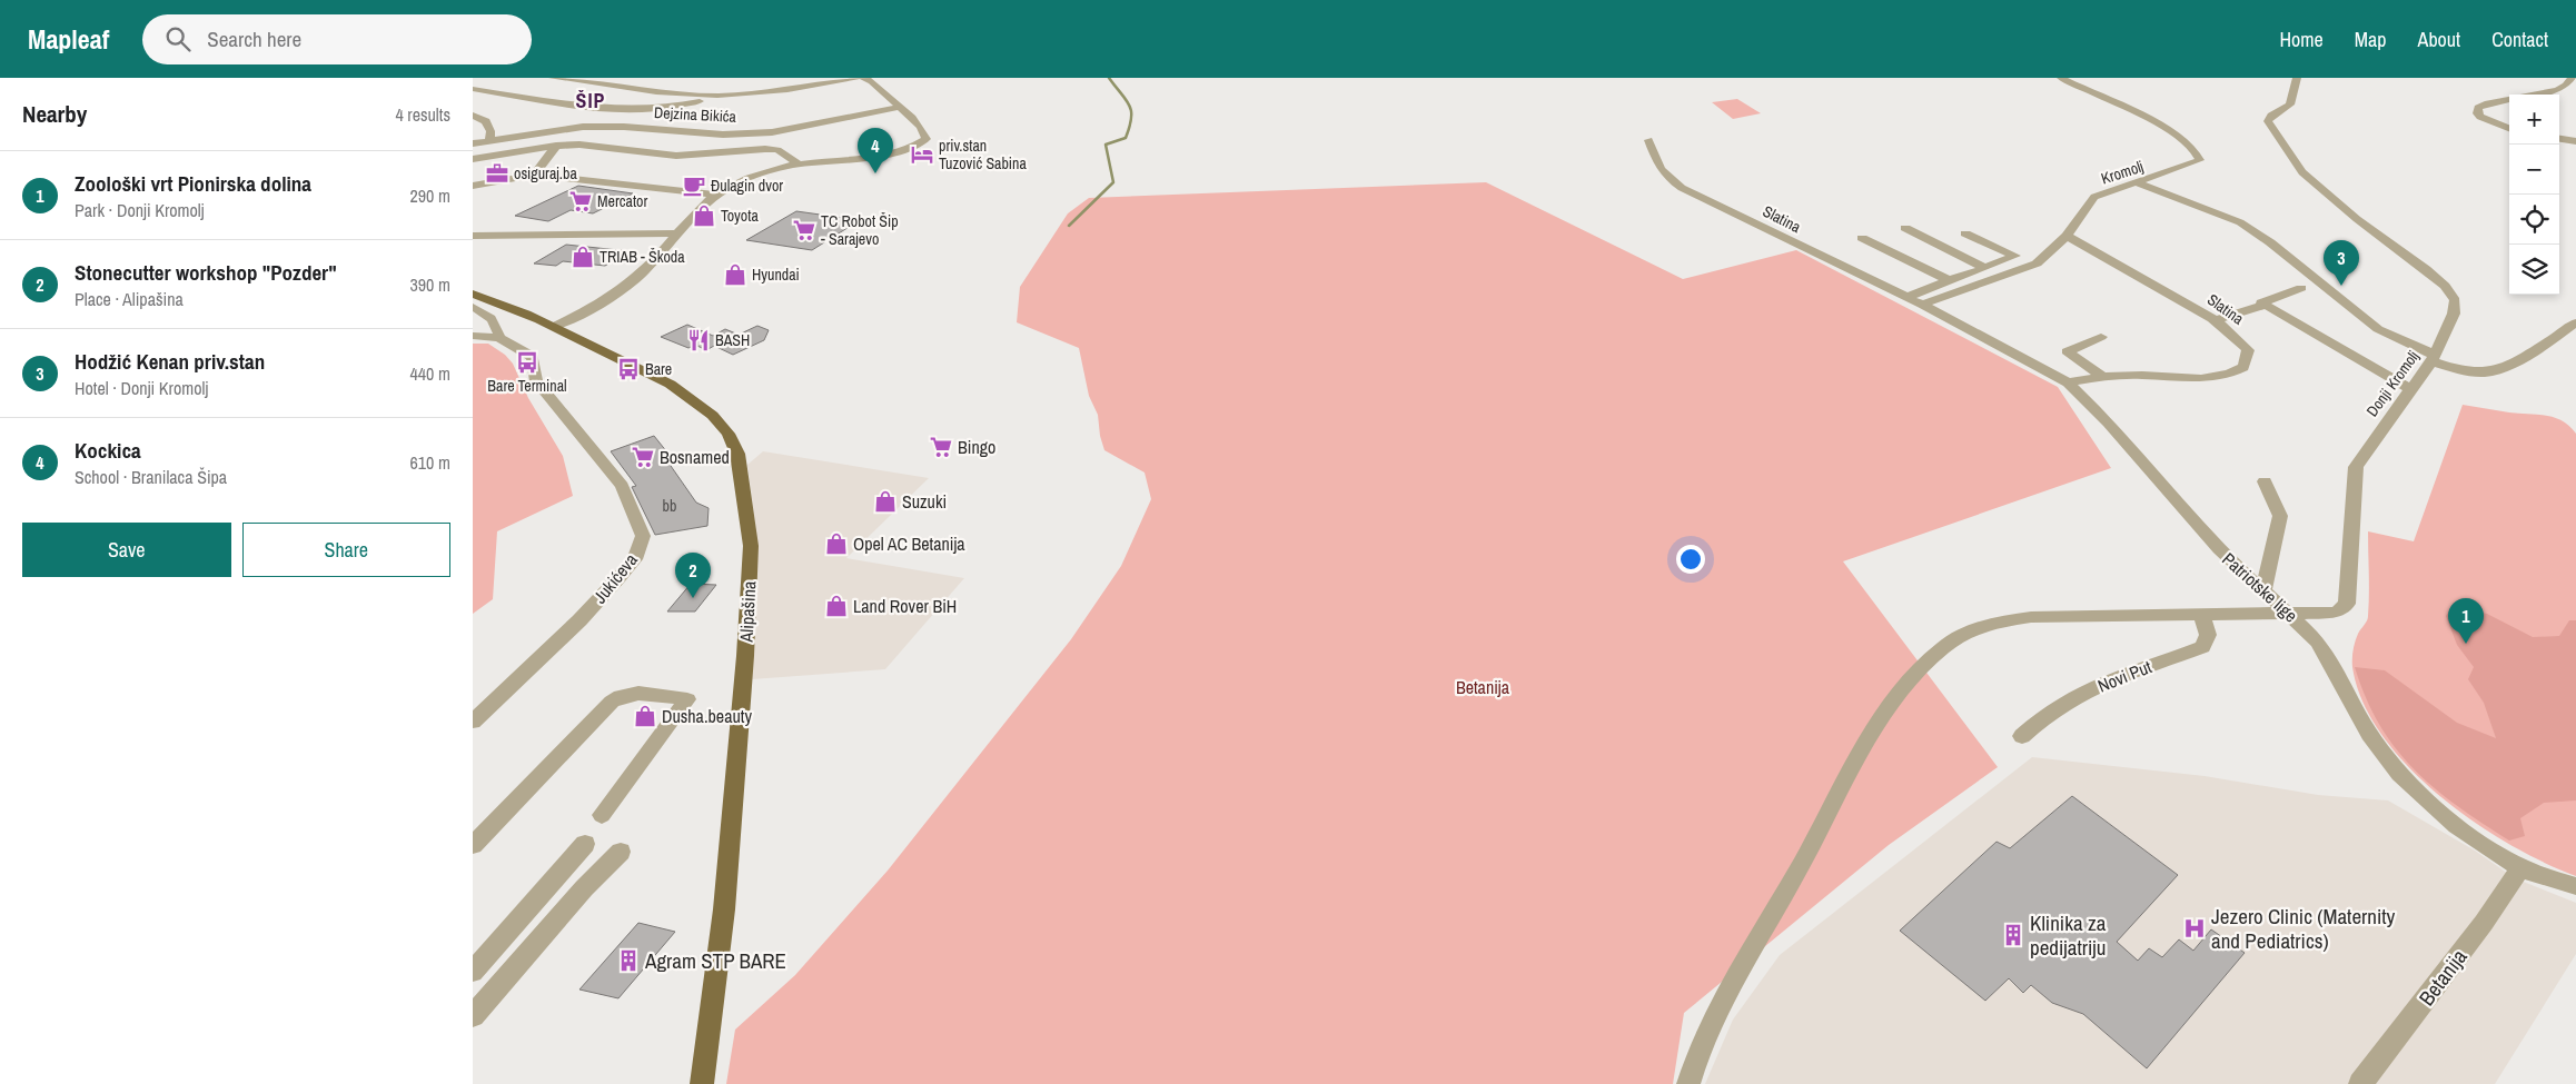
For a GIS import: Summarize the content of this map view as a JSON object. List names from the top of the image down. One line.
{"streets":{"main road":["Alipašina"],"street":["Dejzina Bikića","Kromolj","Slatina","Donji Kromolj","Jukićeva","Patriotske lige","Novi Put","Betanija"]},"crossings":[["Kromolj","Slatina"],["Kromolj","Patriotske lige"],["Slatina","Patriotske lige"],["Donji Kromolj","Patriotske lige"],["Patriotske lige","Betanija"]],"districts":["ŠIP"],"parks":["Betanija"],"places":{"hotel":["priv.stan Tuzović Sabina"],"office":["osiguraj.ba"],"cafe":["Đulagin dvor"],"supermarket":["Mercator","TC Robot Šip - Sarajevo","Bingo","Bosnamed"],"shop":["Toyota","TRIAB - Škoda","Hyundai","Suzuki","Opel AC Betanija","Land Rover BiH","Dusha.beauty"],"restaurant":["BASH"],"bus stop":["Bare Terminal","Bare"],"hospital":["Jezero Clinic (Maternity and Pediatrics)"],"building":["Klinika za pedijatriju","Agram STP BARE"]},"house_numbers":["bb"],"page":{"header":"Mapleaf","search":"Search here","nav":["Home","Map","About","Contact"],"heading":["Nearby","4 results"],"map_buttons":["+","−"],"pins":["4","3","2","1"],"list":[{"mark":"1","name":"Zoološki vrt Pionirska dolina","note":"Park · Donji Kromolj","value":"290 m"},{"mark":"2","name":"Stonecutter workshop \"Pozder\"","note":"Place · Alipašina","value":"390 m"},{"mark":"3","name":"Hodžić Kenan priv.stan","note":"Hotel · Donji Kromolj","value":"440 m"},{"mark":"4","name":"Kockica","note":"School · Branilaca Šipa","value":"610 m"}],"buttons":["Save","Share"]}}
